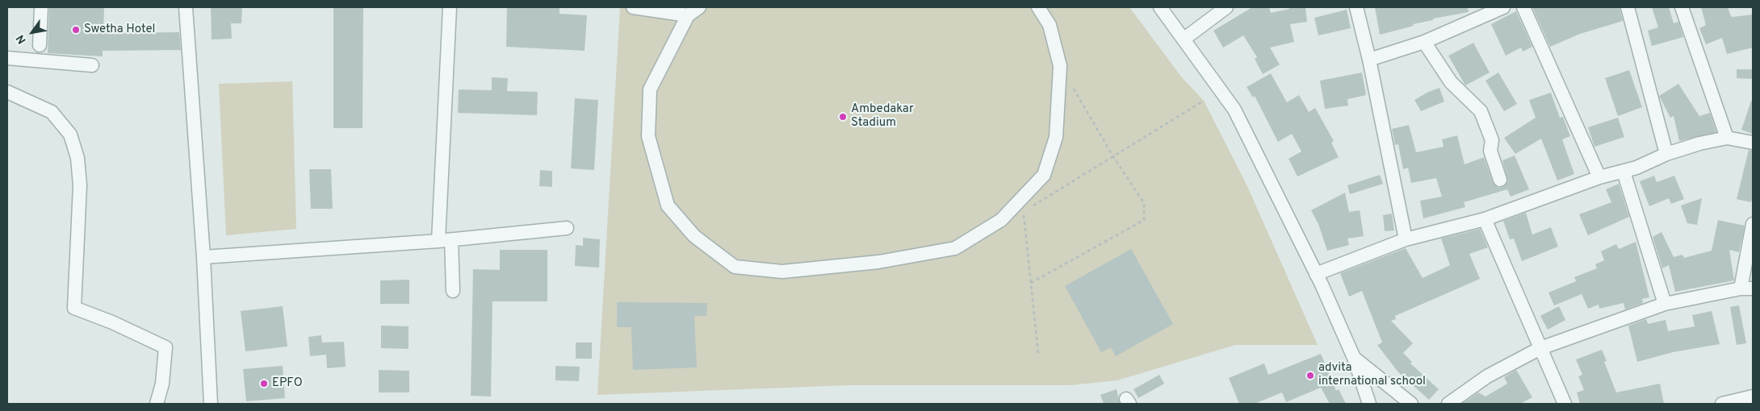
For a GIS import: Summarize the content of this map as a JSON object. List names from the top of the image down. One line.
{"places":["Swetha Hotel","Ambedakar Stadium","advita international school","EPFO"],"north":"bottom left"}
